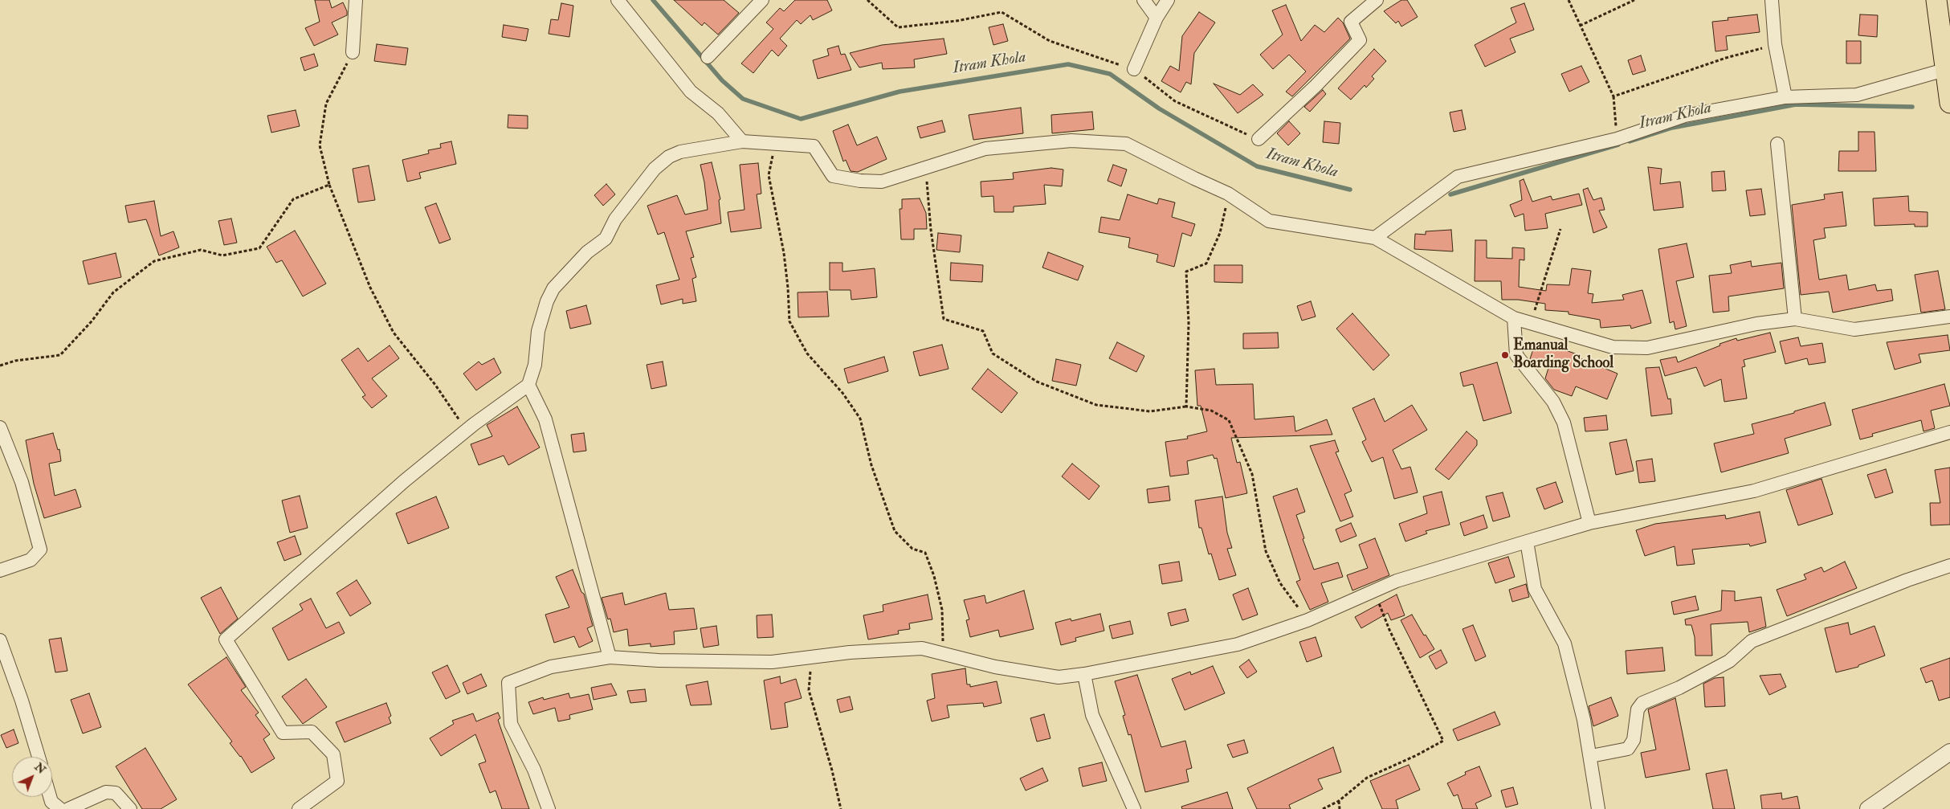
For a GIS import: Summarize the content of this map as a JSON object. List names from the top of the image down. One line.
{"water":["Itram Khola"],"places":["Emanual Boarding School"],"north":"top right"}
